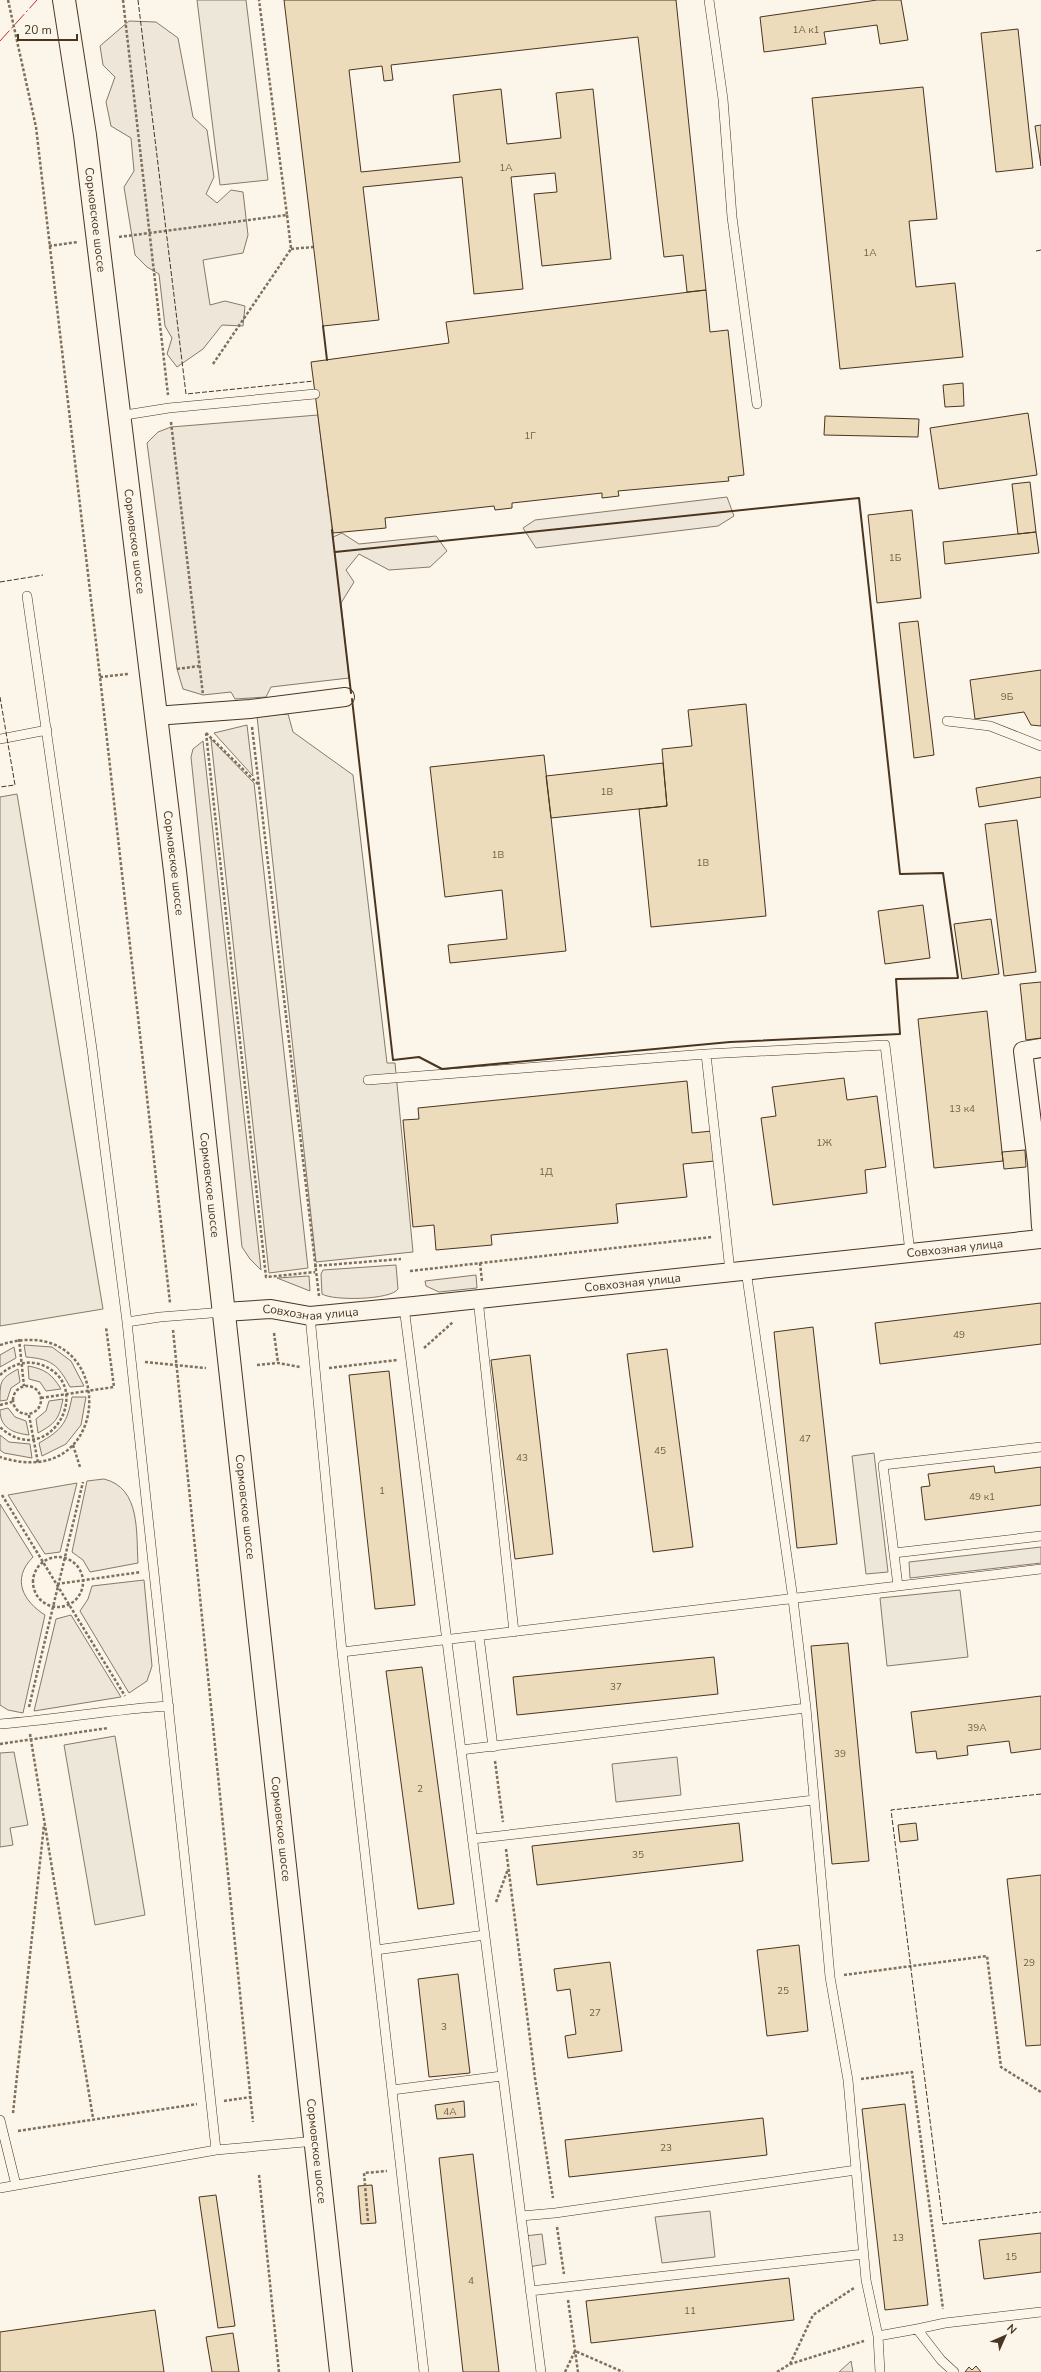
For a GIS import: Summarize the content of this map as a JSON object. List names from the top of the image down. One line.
{"streets":{"main road":["Сормовское шоссе"],"street":["Совхозная улица"]},"crossings":[["Сормовское шоссе","Совхозная улица"]],"house_numbers":["1А к1","1А","1А","1Г","1Б","9Б","1В","1В","1В","13 к4","1Ж","1Д","49","47","45","43","1","49 к1","37","39А","39","2","35","29","25","27","3","4А","23","13","15","4","11"],"scale_bar":"20 m","north":"top right"}
